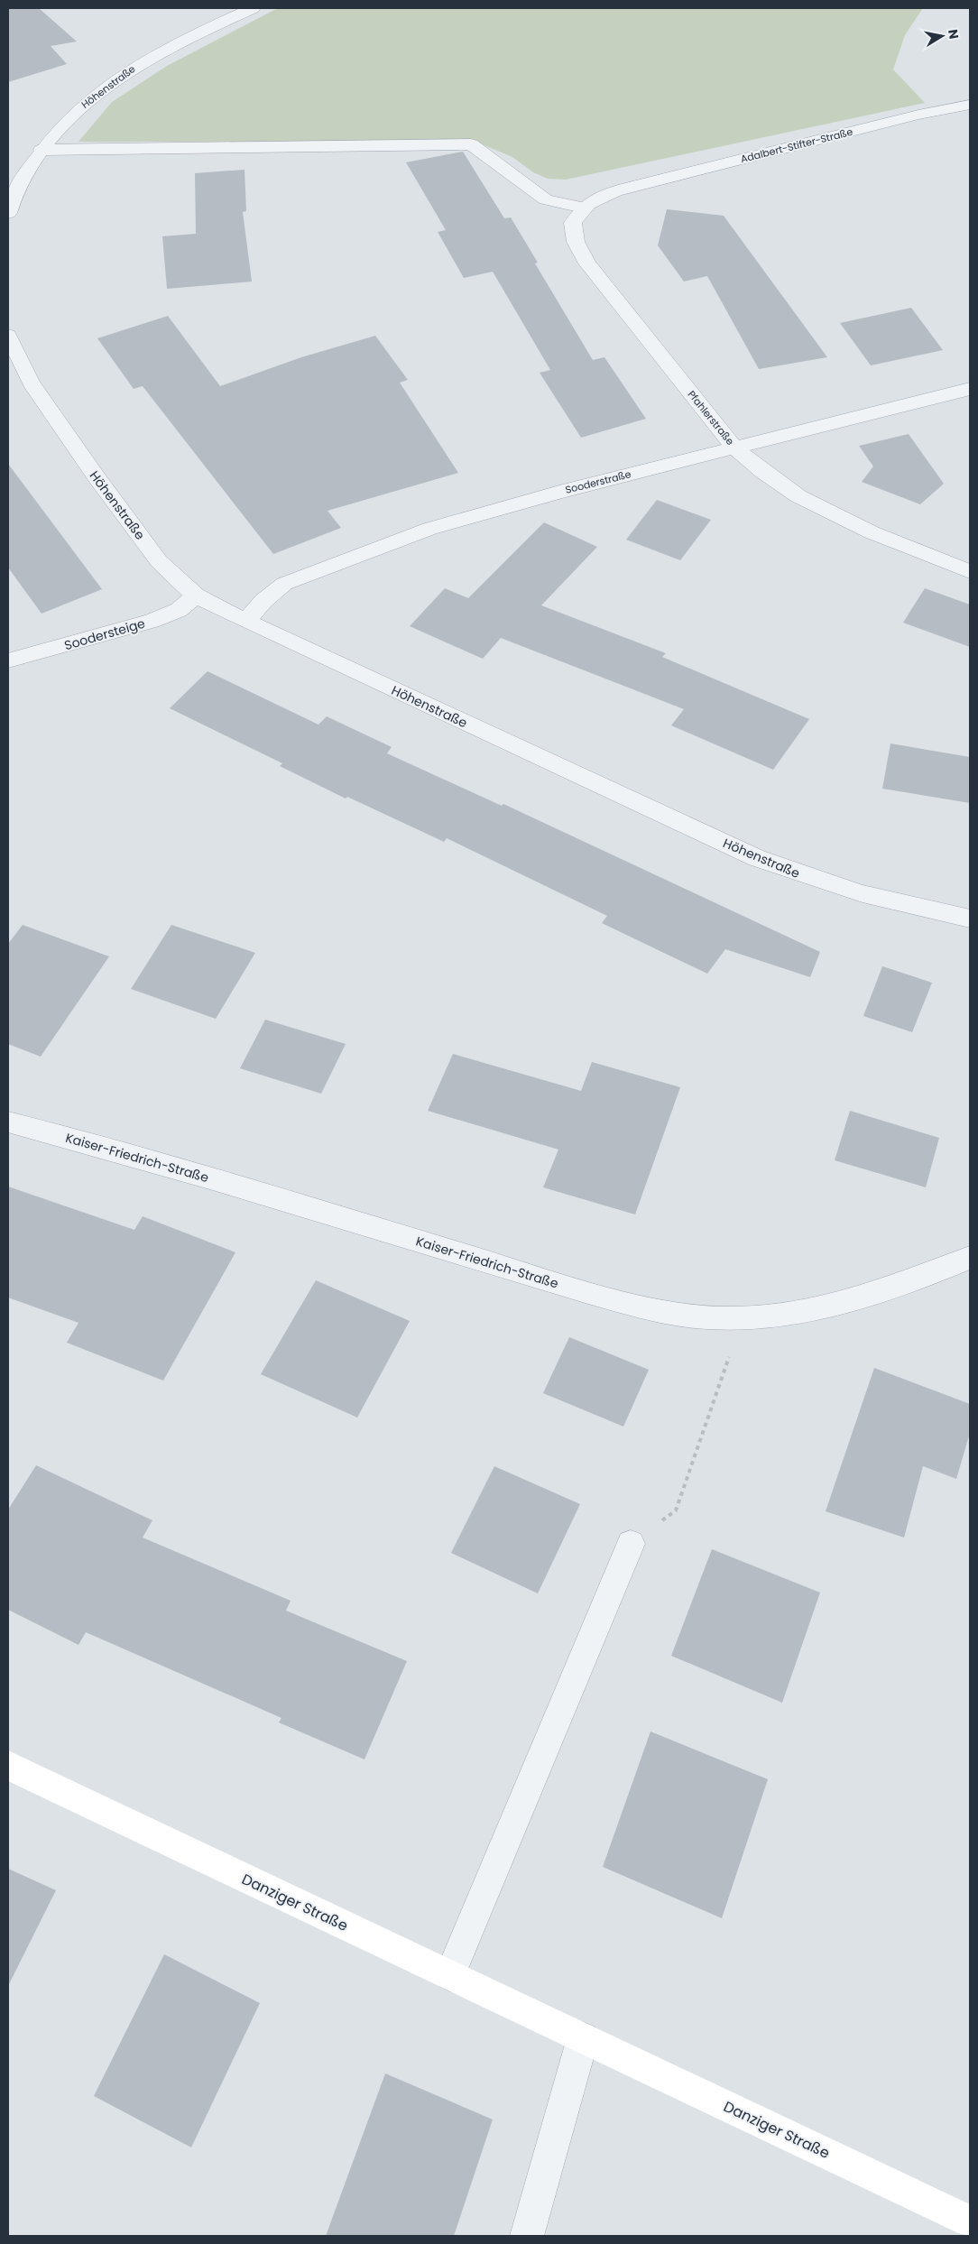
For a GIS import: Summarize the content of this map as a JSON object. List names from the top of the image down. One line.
{"streets":{"main road":["Danziger Straße"],"street":["Höhenstraße","Adalbert-Stifter-Straße","Pfahlerstraße","Sooderstraße","Soodersteige","Kaiser-Friedrich-Straße"]},"crossings":[["Höhenstraße","Sooderstraße"],["Höhenstraße","Soodersteige"],["Adalbert-Stifter-Straße","Pfahlerstraße"],["Pfahlerstraße","Sooderstraße"]],"north":"right"}
